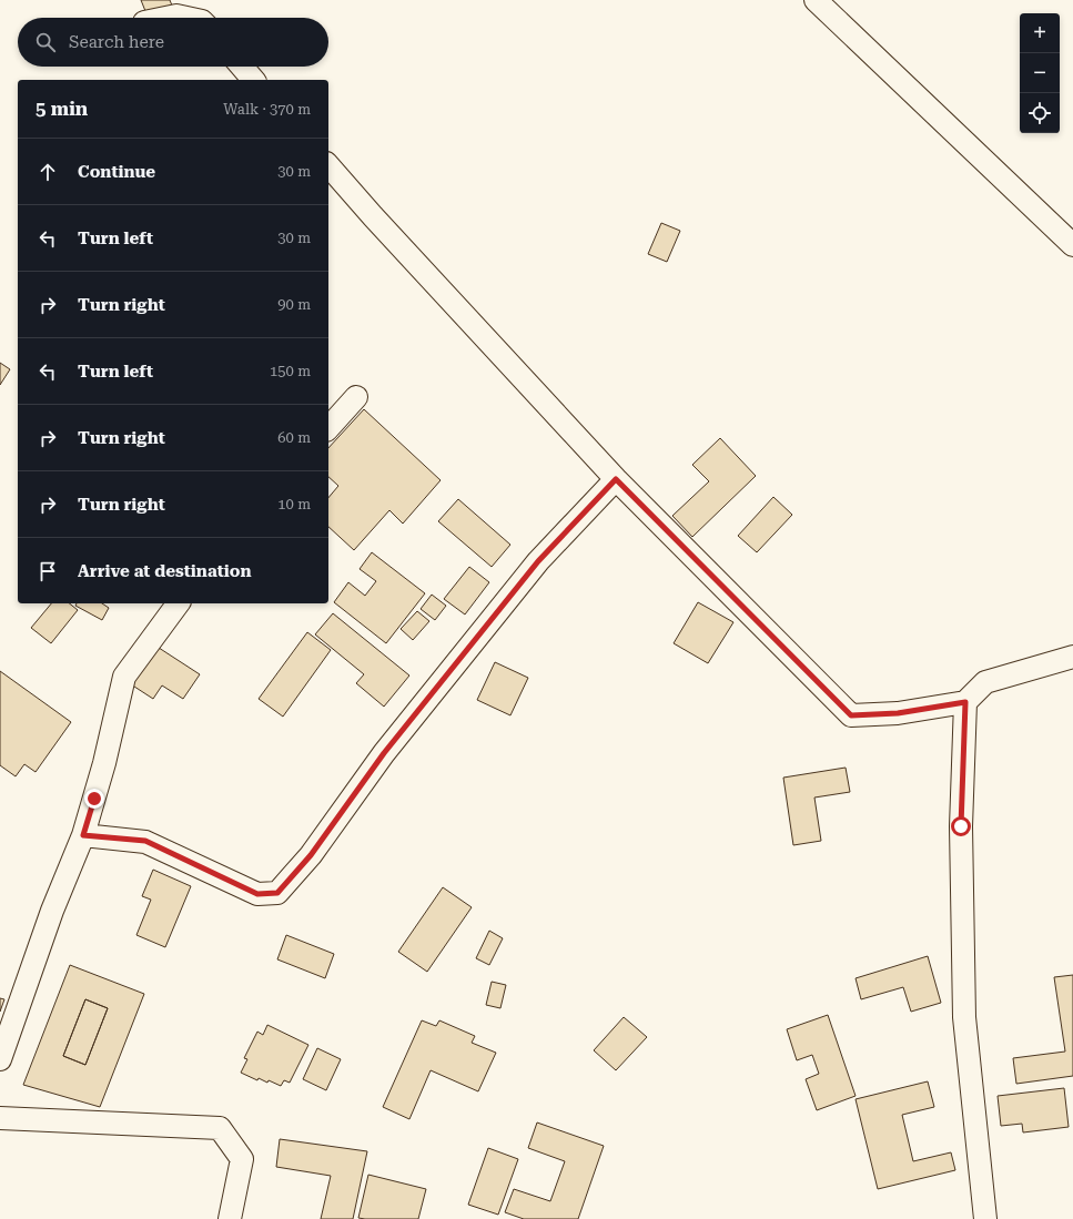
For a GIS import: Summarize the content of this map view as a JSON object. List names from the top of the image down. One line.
{"page":{"map_buttons":["+","−"],"search":"Search here","heading":["5 min","Walk · 370 m"],"list":[["Continue","30 m"],["Turn left","30 m"],["Turn right","90 m"],["Turn left","150 m"],["Turn right","60 m"],["Turn right","10 m"],"Arrive at destination"]}}
